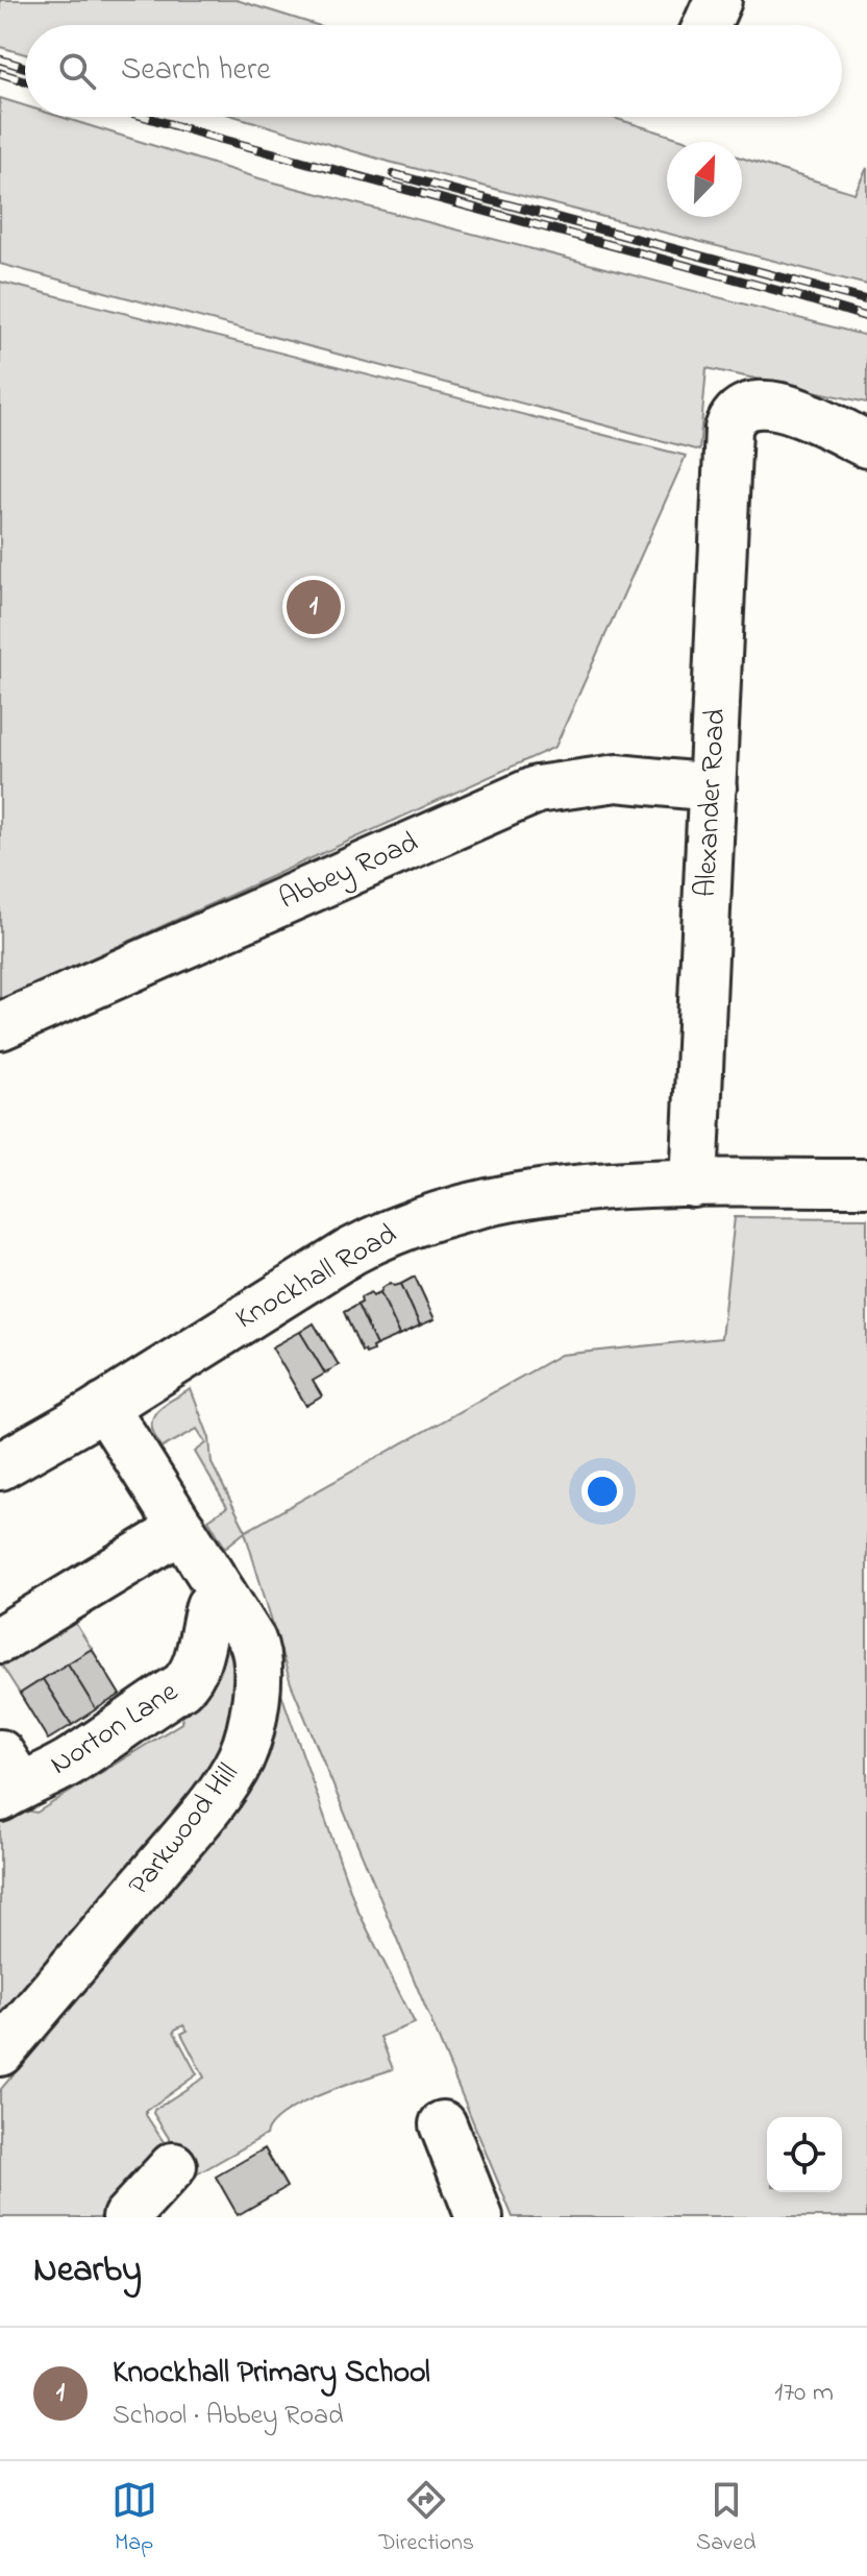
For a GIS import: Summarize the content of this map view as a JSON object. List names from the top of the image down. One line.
{"streets":{"street":["Alexander Road","Abbey Road","Knockhall Road","Norton Lane","Parkwood Hill"]},"crossings":[["Alexander Road","Abbey Road"],["Alexander Road","Knockhall Road"],["Knockhall Road","Parkwood Hill"],["Norton Lane","Parkwood Hill"]],"north":"top right","page":{"search":"Search here","pins":"1","heading":"Nearby","list":[{"mark":"1","name":"Knockhall Primary School","note":"School · Abbey Road","value":"170 m"}],"nav":["Map","Directions","Saved"]}}
